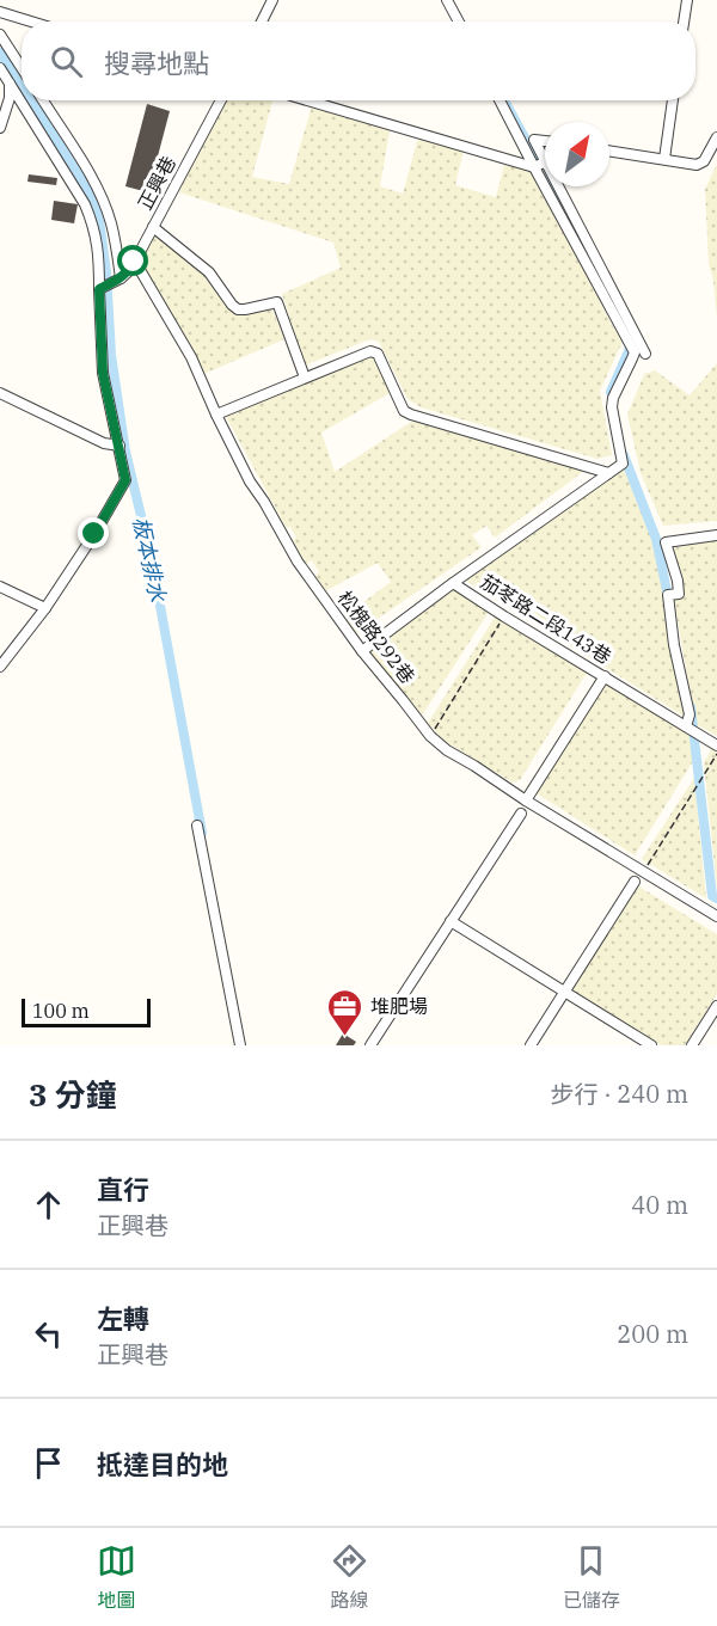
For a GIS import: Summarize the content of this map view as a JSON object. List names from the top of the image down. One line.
{"streets":{"lane":["正興巷","茄苳路二段143巷","松槐路292巷"]},"crossings":[["正興巷","松槐路292巷"],["茄苳路二段143巷","松槐路292巷"]],"water":["板本排水"],"places":{"office":["堆肥場"]},"scale_bar":"100 m","north":"top right","page":{"search":"搜尋地點","scale":"100 m","heading":["3 分鐘","步行 · 240 m"],"list":[["直行","正興巷","40 m"],["左轉","正興巷","200 m"],"抵達目的地"],"nav":["地圖","路線","已儲存"]}}
